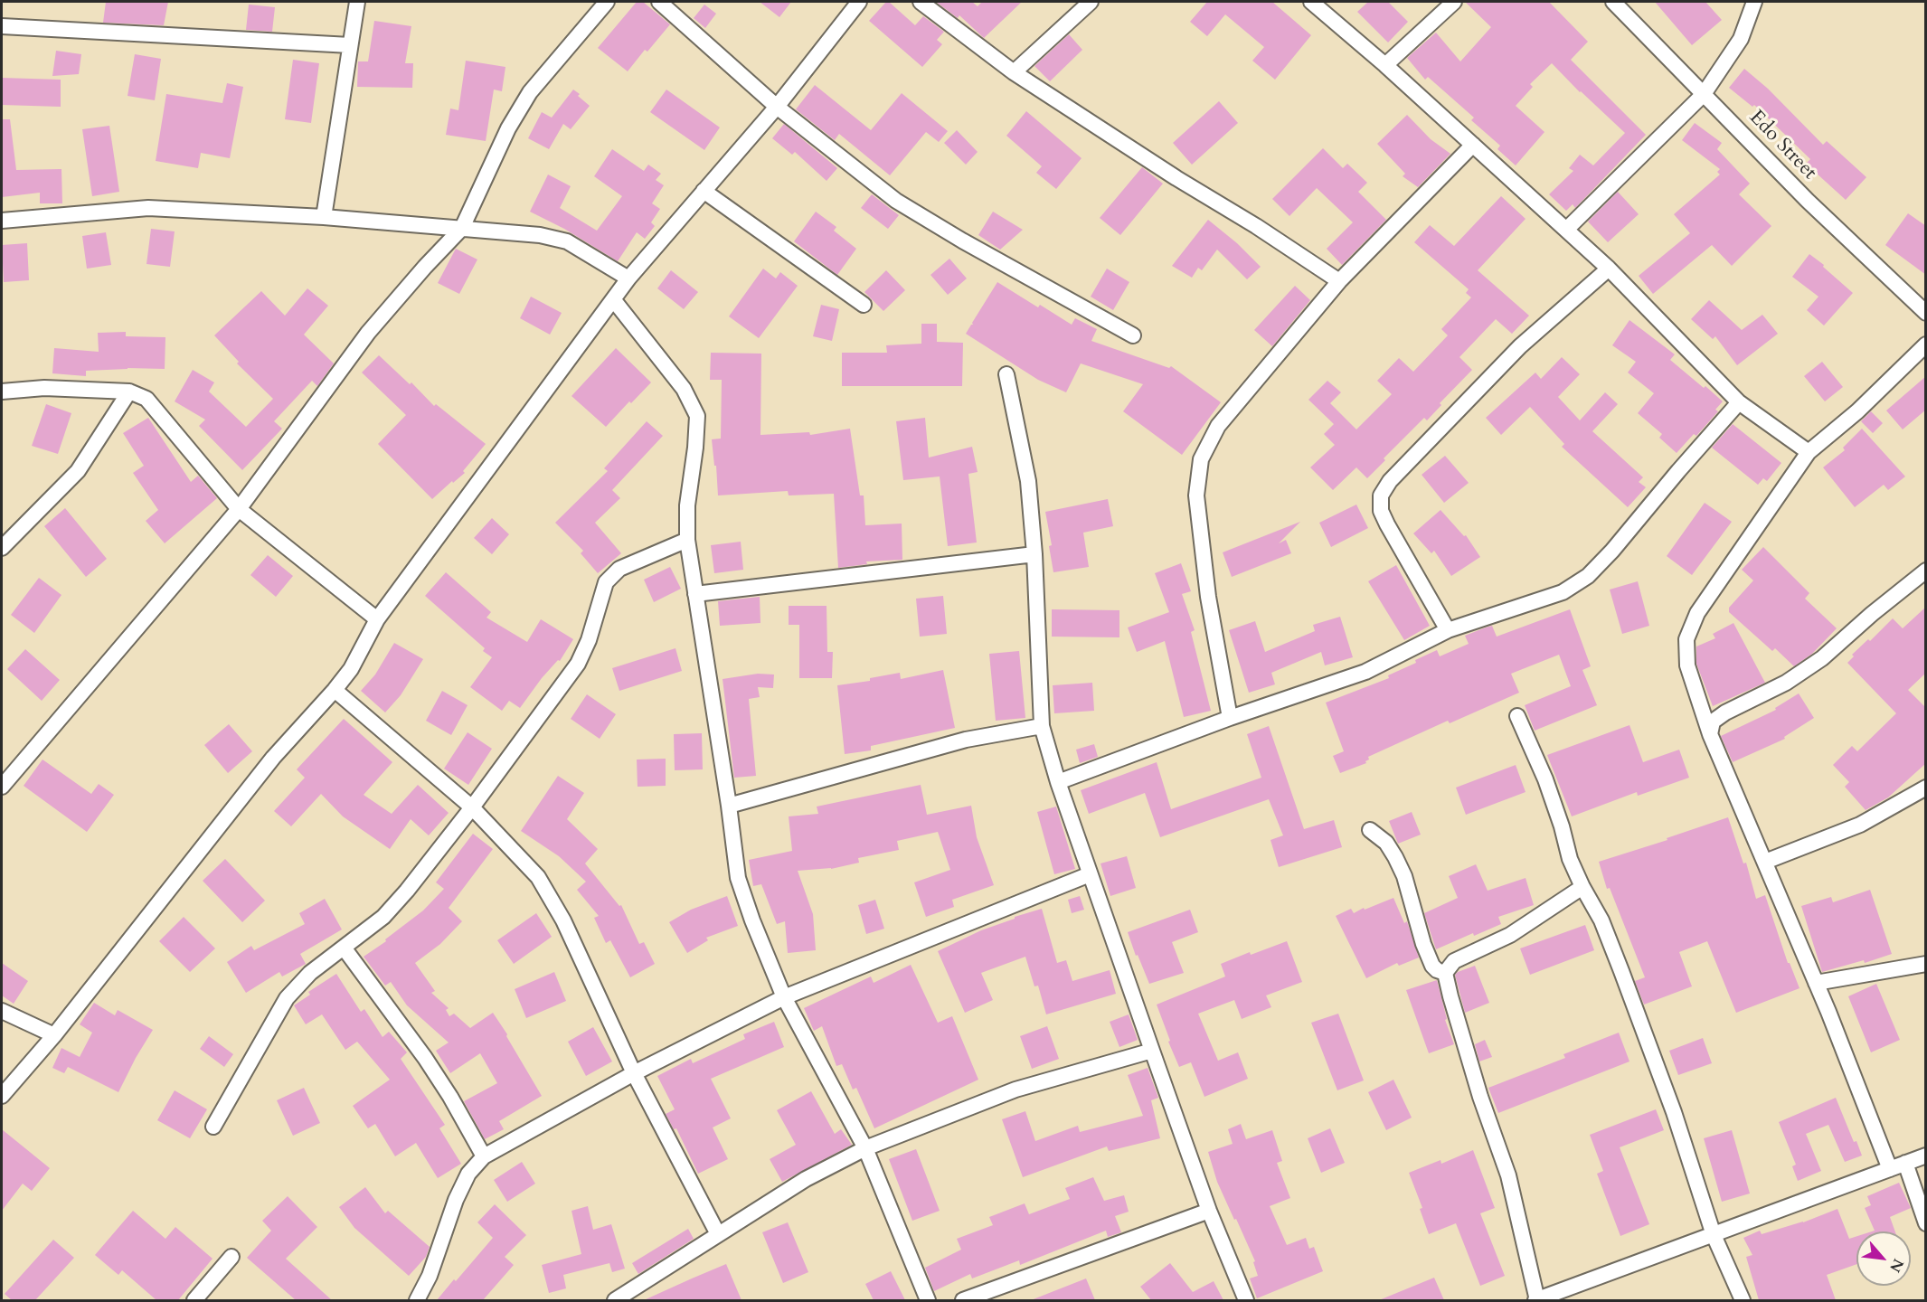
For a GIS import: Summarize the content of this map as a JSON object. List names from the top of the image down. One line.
{"streets":{"street":["Edo Street"]},"north":"bottom right"}
